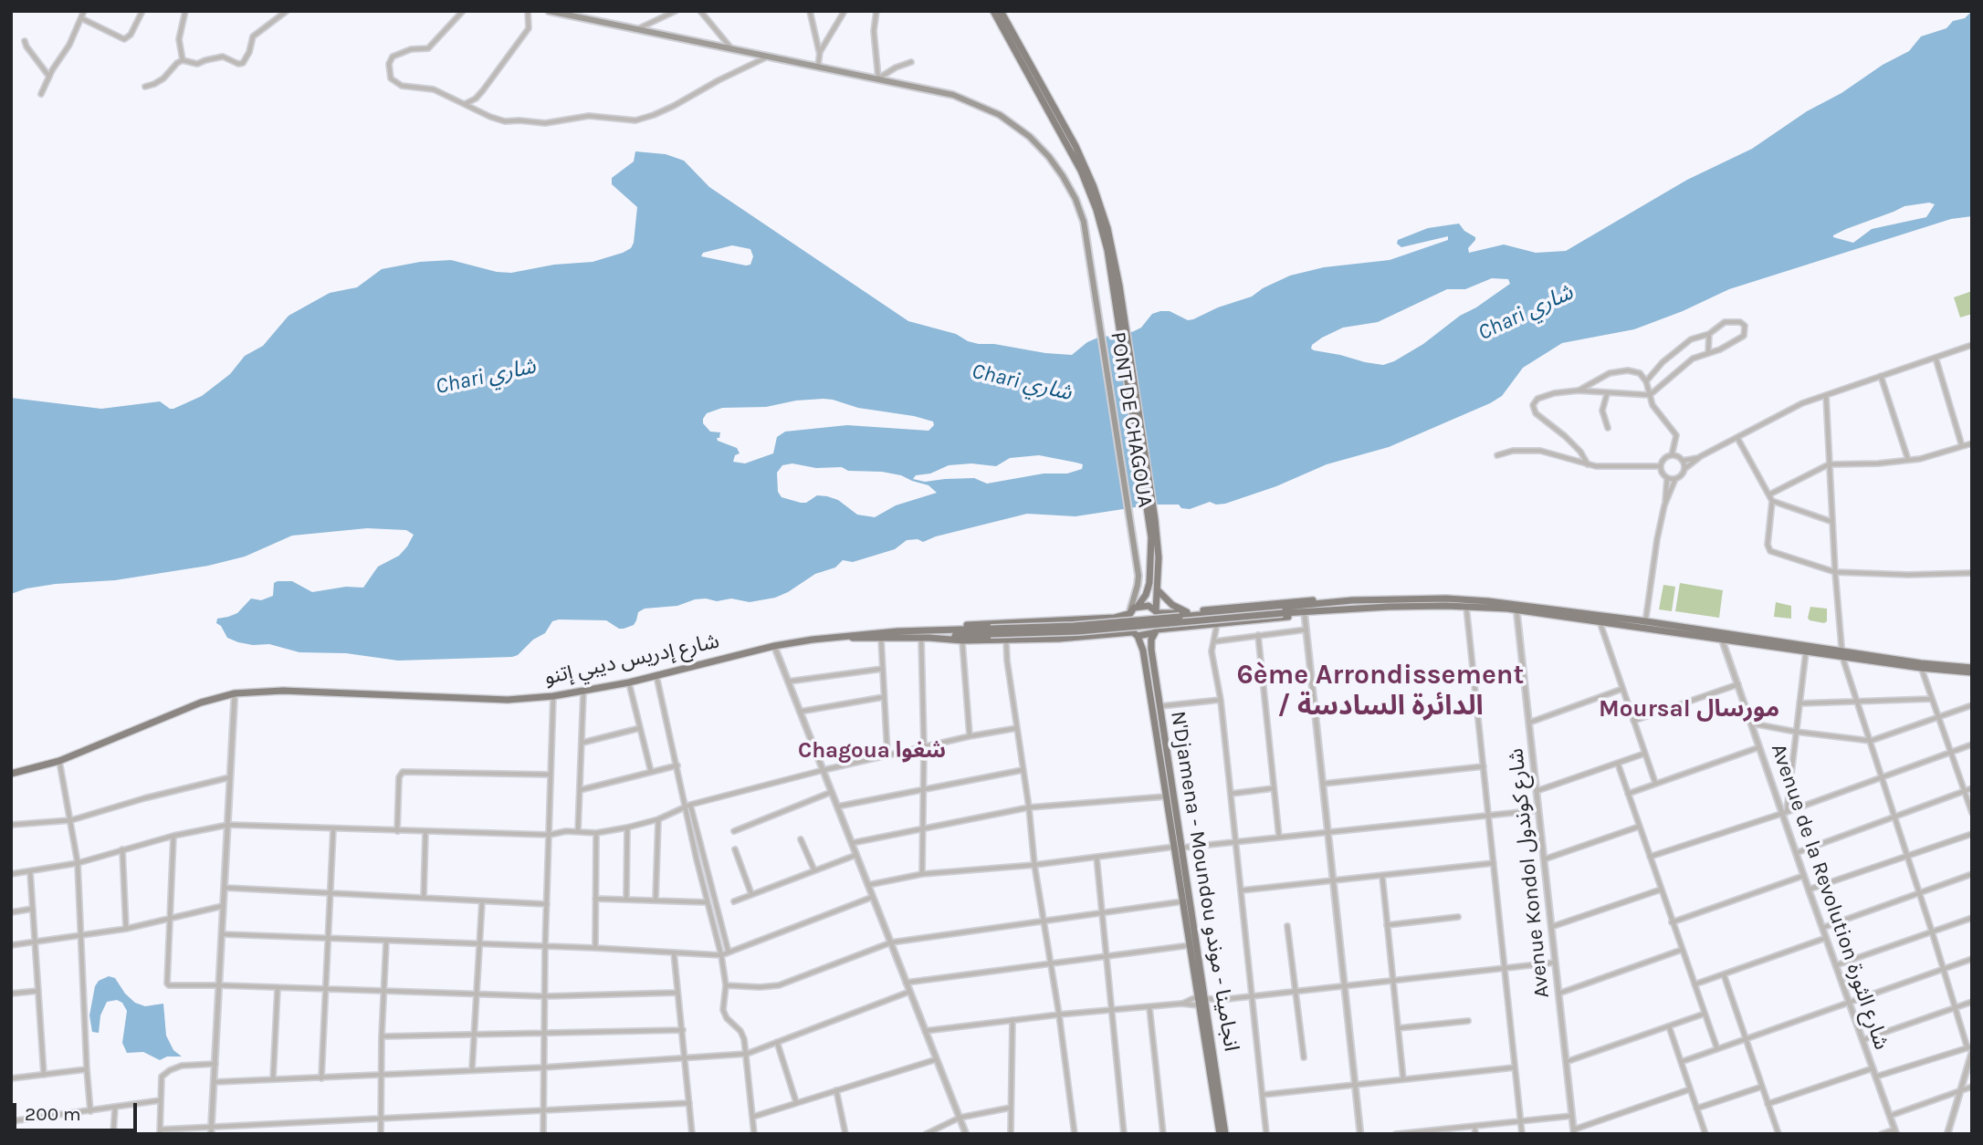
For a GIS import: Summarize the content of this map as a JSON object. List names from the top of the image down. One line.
{"streets":{"main road":["PONT DE CHAGOUA","شارع إدريس ديبي إتنو","N'Djamena - Moundou انجامينا - موندو"],"street":["Avenue Kondol شارع كوندول","Avenue de la Revolution شارع الثورة"]},"crossings":[["PONT DE CHAGOUA","N'Djamena - Moundou انجامينا - موندو"]],"districts":["6ème Arrondissement / الدائرة السادسة","Moursal مورسال","Chagoua شغوا"],"water":["Chari شاري"],"scale_bar":"200 m"}
